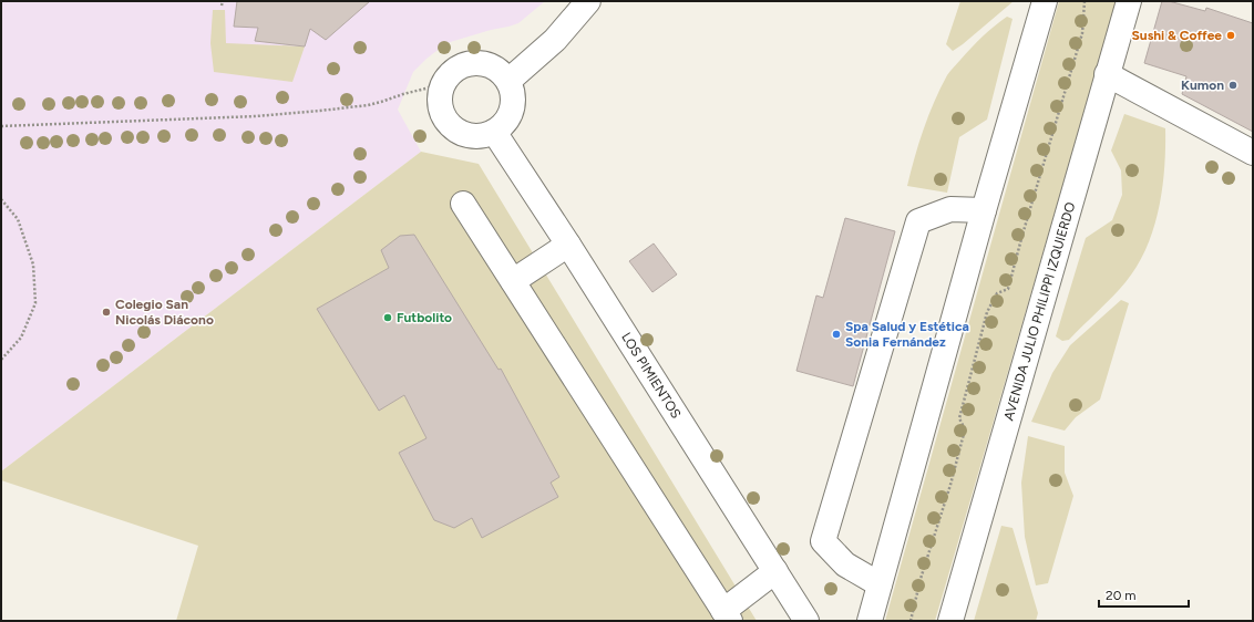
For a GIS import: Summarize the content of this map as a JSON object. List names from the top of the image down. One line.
{"streets":{"street":["AVENIDA JULIO PHILIPPI IZQUIERDO","LOS PIMIENTOS"]},"places":["Sushi & Coffee","Kumon","Colegio San Nicolás Diácono","Futbolito","Spa Salud y Estética Sonia Fernández"],"scale_bar":"20 m"}
